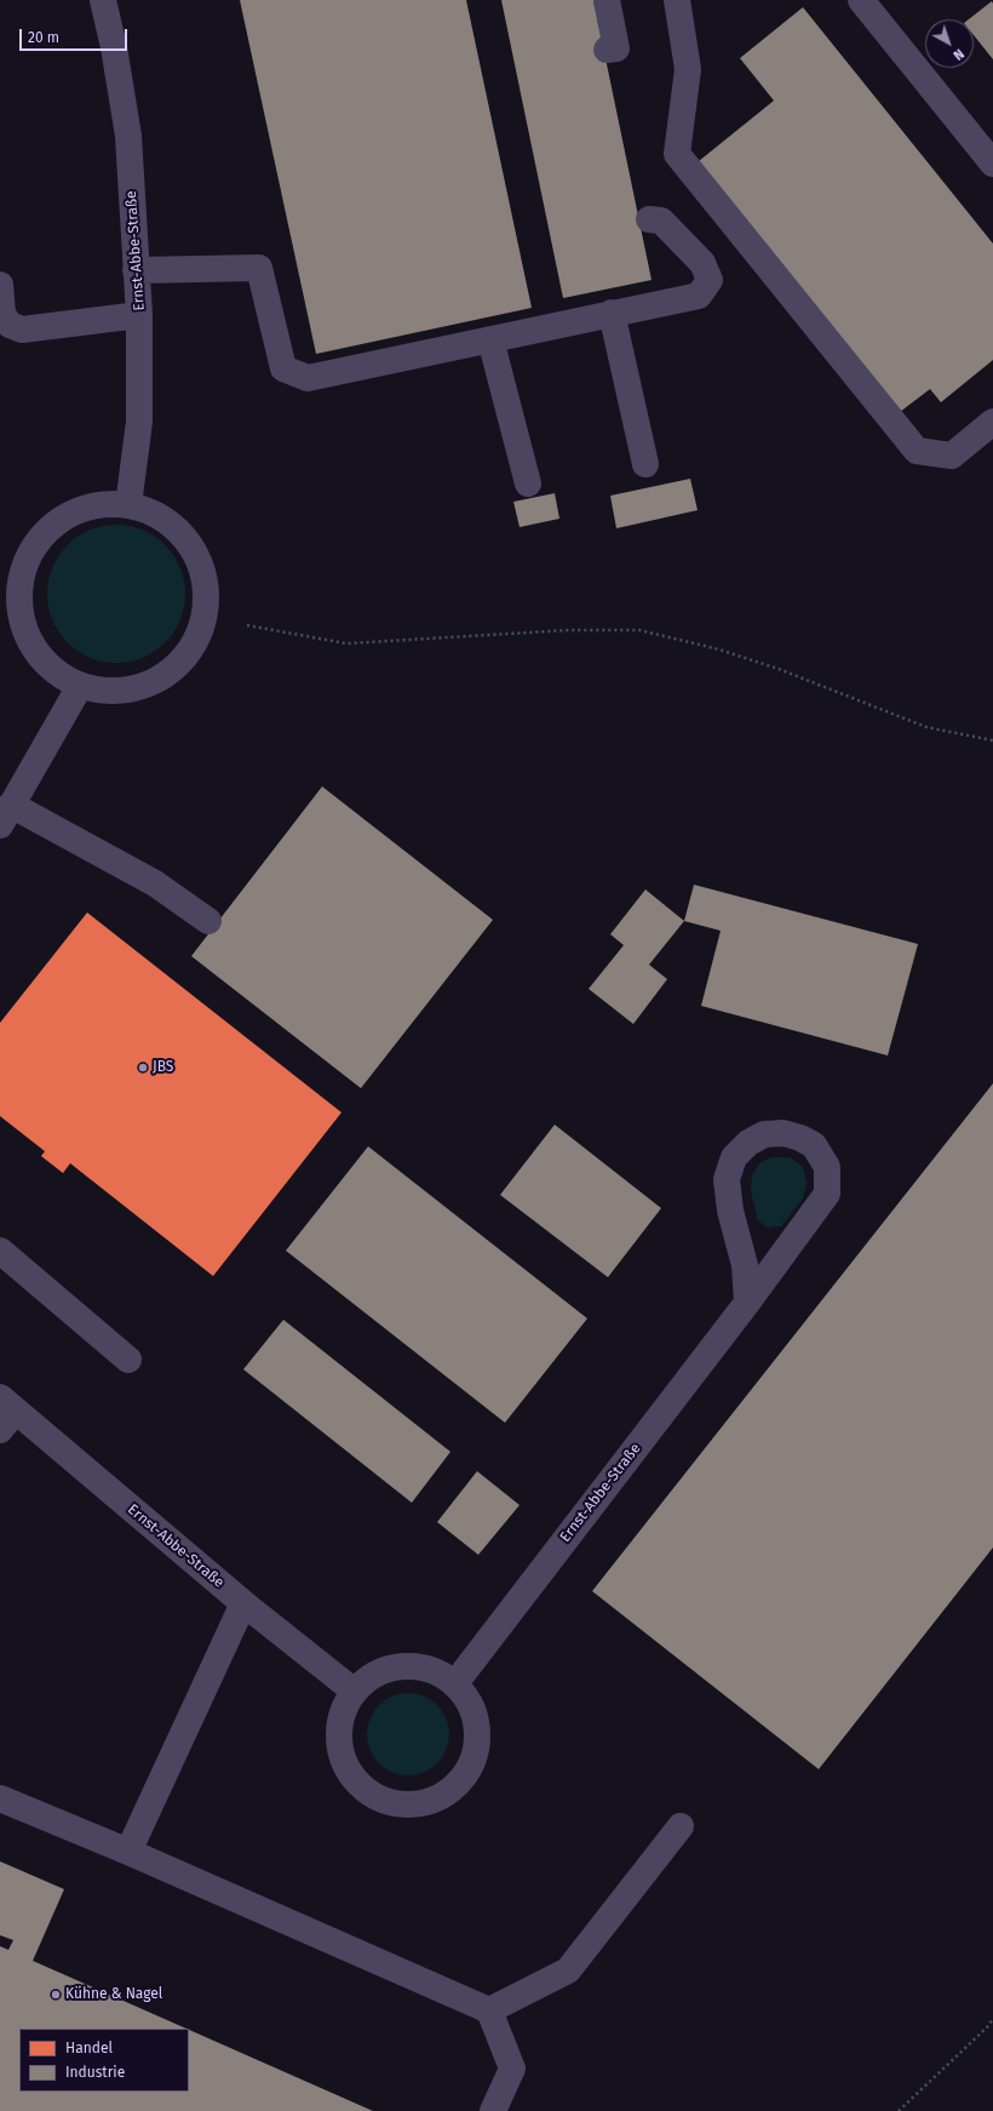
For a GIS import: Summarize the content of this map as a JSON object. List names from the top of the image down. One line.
{"streets":{"street":["Ernst-Abbe-Straße"]},"places":["JBS","Kühne & Nagel"],"legend":["Handel","Industrie"],"scale_bar":"20 m","north":"bottom right"}
